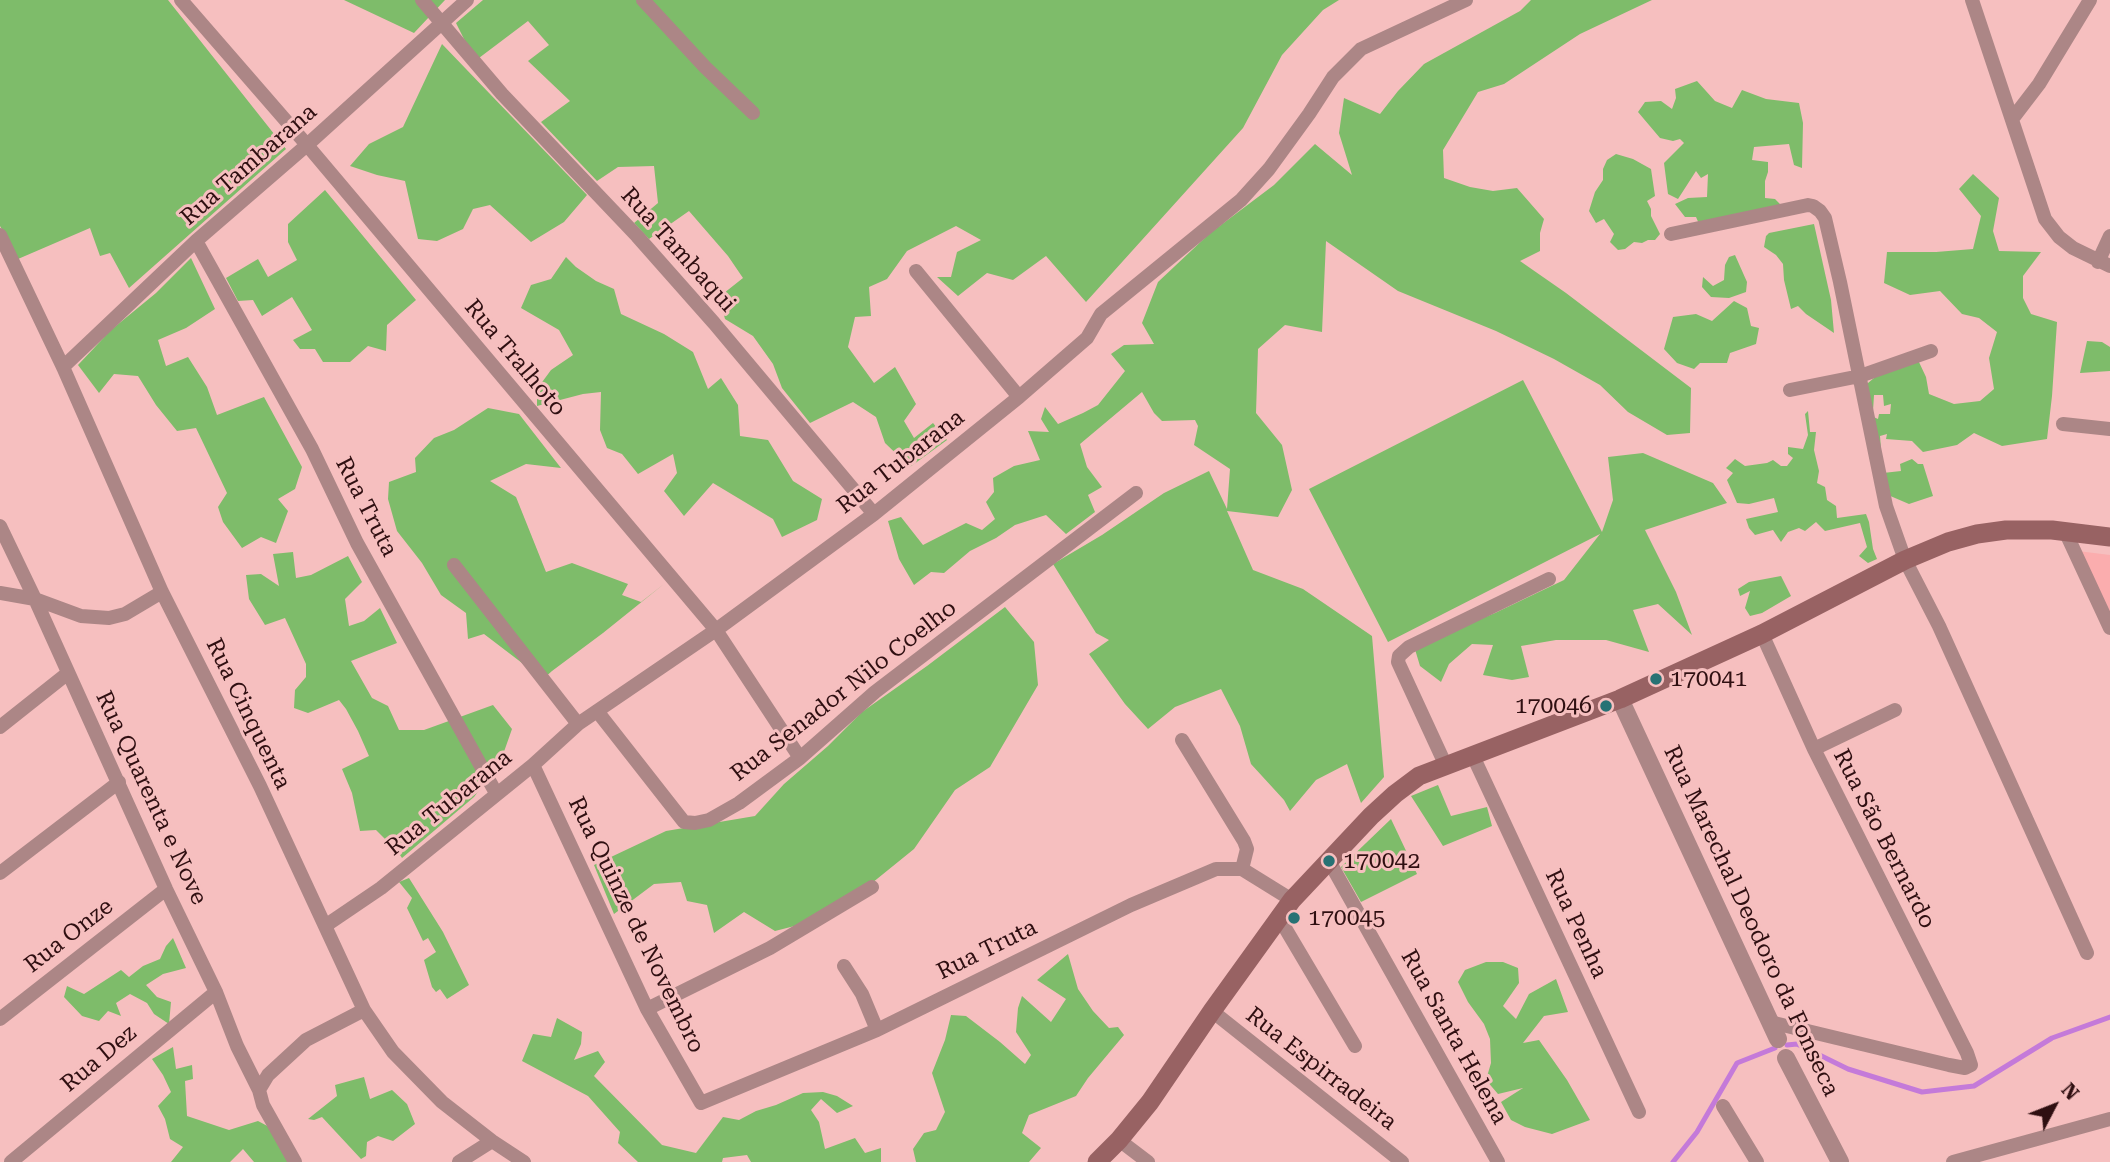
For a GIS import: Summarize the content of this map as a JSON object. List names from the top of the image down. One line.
{"streets":{"street":["Rua Tambarana","Rua Tambaqui","Rua Tralhoto","Rua Tubarana","Rua Truta","Rua Senador Nilo Coelho","Rua Cinquenta","Rua Quarenta e Nove","Rua São Bernardo","Rua Marechal Deodoro da Fonseca","Rua Penha","Rua Quinze de Novembro","Rua Onze","Rua Santa Helena","Rua Dez","Rua Espirradeira"]},"crossings":[["Rua Tambarana","Rua Tambaqui"],["Rua Tambarana","Rua Tralhoto"],["Rua Tambarana","Rua Truta"],["Rua Tambarana","Rua Cinquenta"],["Rua Tambaqui","Rua Tubarana"],["Rua Tralhoto","Rua Tubarana"],["Rua Tralhoto","Rua Senador Nilo Coelho"],["Rua Tubarana","Rua Truta"],["Rua Tubarana","Rua Senador Nilo Coelho"],["Rua Tubarana","Rua Cinquenta"],["Rua Tubarana","Rua Quinze de Novembro"],["Rua Truta","Rua Quinze de Novembro"],["Rua Quarenta e Nove","Rua Onze"],["Rua Quarenta e Nove","Rua Dez"],["Rua São Bernardo","Rua Marechal Deodoro da Fonseca"]],"places":["170041","170046","170042","170045"],"north":"top right"}
